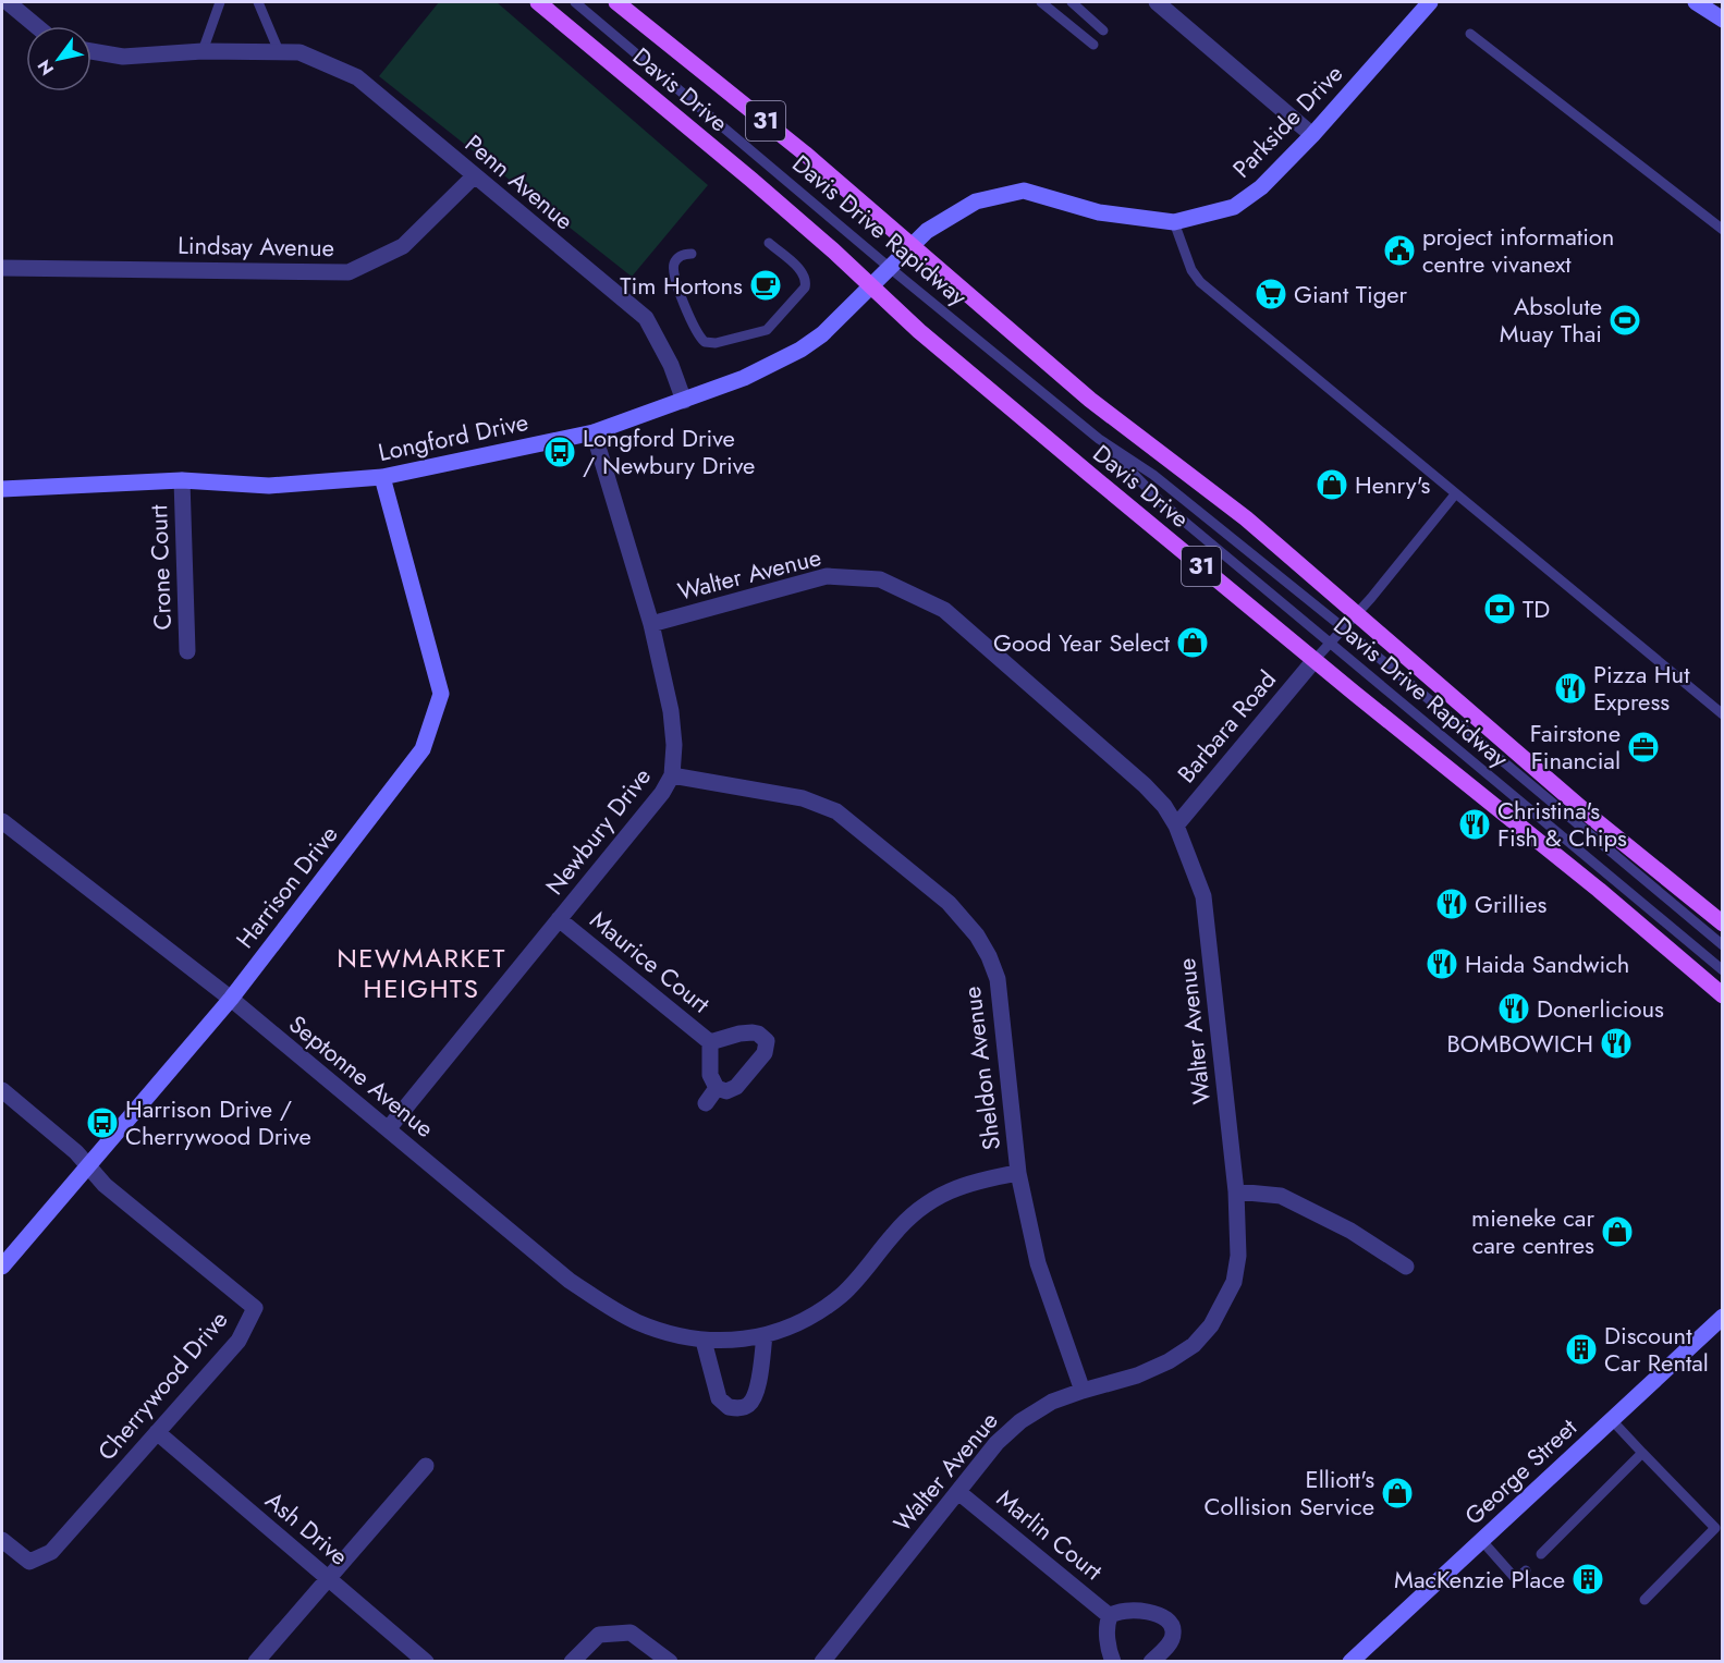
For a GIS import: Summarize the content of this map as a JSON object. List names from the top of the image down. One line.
{"streets":{"main road":["Davis Drive","31"],"street":["Parkside Drive","Penn Avenue","Lindsay Avenue","Longford Drive","Crone Court","Walter Avenue","Barbara Road","Newbury Drive","Harrison Drive","Maurice Court","Sheldon Avenue","Septonne Avenue","Cherrywood Drive","George Street","Ash Drive","Marlin Court"],"lane":["Davis Drive Rapidway"]},"crossings":[["Davis Drive","Parkside Drive"],["Davis Drive","Longford Drive"],["Davis Drive","Barbara Road"],["Parkside Drive","Davis Drive Rapidway"],["Parkside Drive","Longford Drive"],["Penn Avenue","Lindsay Avenue"],["Penn Avenue","Longford Drive"],["Longford Drive","Crone Court"],["Longford Drive","Newbury Drive"],["Longford Drive","Harrison Drive"],["Walter Avenue","Barbara Road"],["Walter Avenue","Newbury Drive"],["Walter Avenue","Sheldon Avenue"],["Walter Avenue","Marlin Court"],["Newbury Drive","Maurice Court"],["Newbury Drive","Sheldon Avenue"],["Newbury Drive","Septonne Avenue"],["Harrison Drive","Septonne Avenue"],["Harrison Drive","Cherrywood Drive"],["Sheldon Avenue","Septonne Avenue"],["Cherrywood Drive","Ash Drive"]],"districts":["NEWMARKET HEIGHTS"],"places":{"public building":["project information centre vivanext"],"cafe":["Tim Hortons"],"supermarket":["Giant Tiger"],"sports":["Absolute Muay Thai"],"bus stop":["Longford Drive / Newbury Drive","Harrison Drive / Cherrywood Drive"],"shop":["Henry's","Good Year Select","mieneke car care centres","Elliott's Collision Service"],"bank":["TD"],"restaurant":["Pizza Hut Express","Christina's Fish & Chips","Grillies","Haida Sandwich","Donerlicious","BOMBOWICH"],"office":["Fairstone Financial"],"building":["Discount Car Rental","MacKenzie Place"]},"north":"bottom left"}
